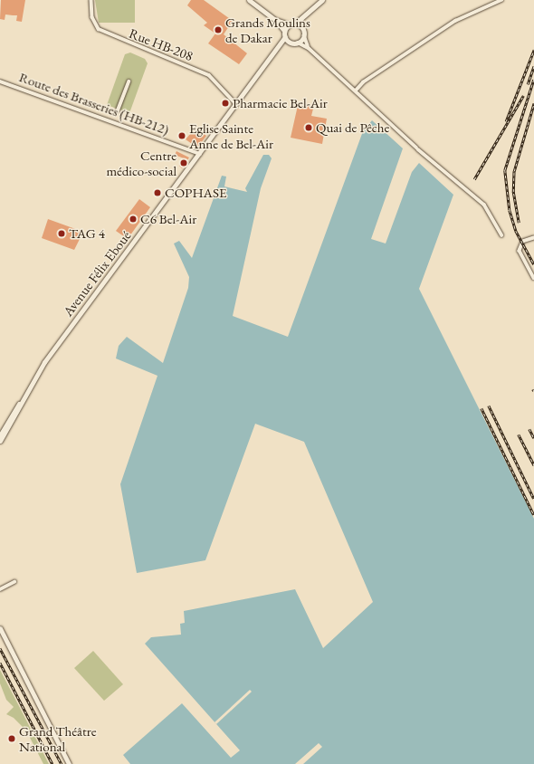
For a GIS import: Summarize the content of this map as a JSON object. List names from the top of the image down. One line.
{"streets":{"street":["Rue HB-208","Route des Brasseries (HB-212)","Avenue Félix Eboué"]},"crossings":[["Rue HB-208","Avenue Félix Eboué"],["Route des Brasseries (HB-212)","Avenue Félix Eboué"]],"places":["Grands Moulins de Dakar","Pharmacie Bel-Air","Quai de Pêche","Eglise Sainte Anne de Bel-Air","Centre médico-social","COPHASE","C6 Bel-Air","TAG 4","Grand Théâtre National"]}
